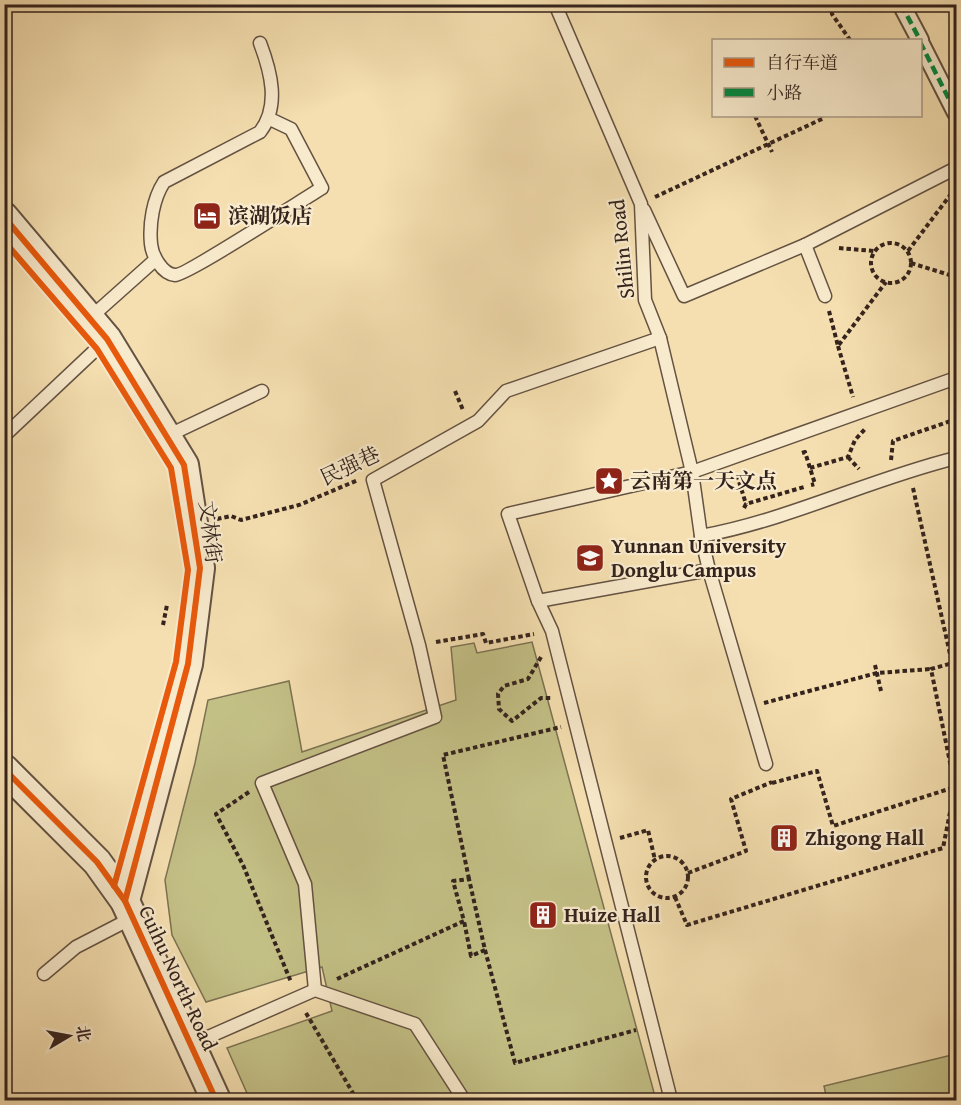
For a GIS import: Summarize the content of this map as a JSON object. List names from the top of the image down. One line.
{"streets":{"street":["文林街","Cuihu North Road"],"lane":["Shilin Road"],"path":["民强巷"]},"crossings":[["文林街","Cuihu North Road"]],"places":{"hotel":["滨湖饭店"],"place":["云南第一天文点"],"school or university":["Yunnan University Donglu Campus"],"building":["Zhigong Hall","Huize Hall"]},"legend":["自行车道","小路"],"north":"right"}
